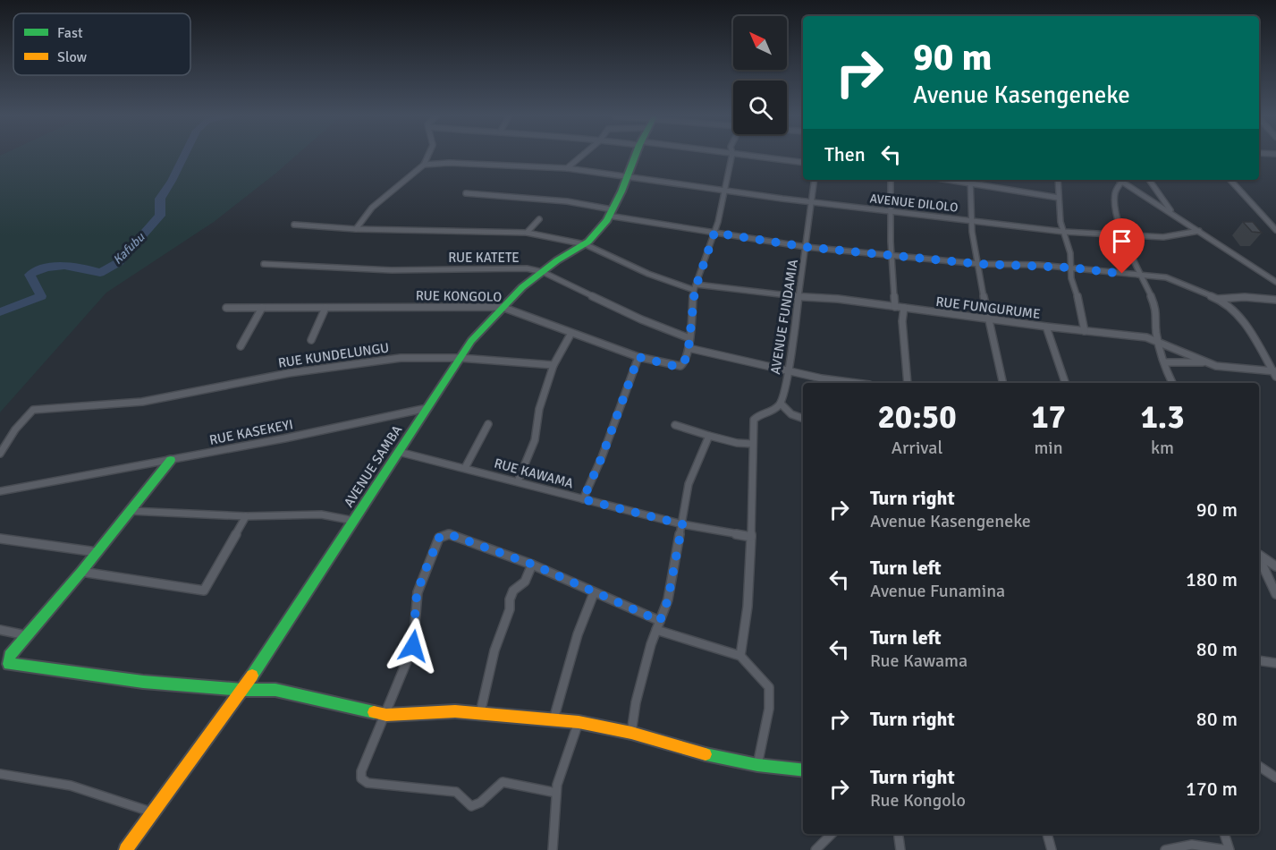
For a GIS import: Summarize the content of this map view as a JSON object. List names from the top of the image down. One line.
{"streets":{"street":["AVENUE DILOLO","RUE KATETE","RUE KONGOLO","RUE FUNGURUME","AVENUE FUNDAMIA","RUE KUNDELUNGU","RUE KASEKEYI","AVENUE SAMBA","RUE KAWAMA"]},"crossings":[["AVENUE DILOLO","AVENUE FUNDAMIA"],["AVENUE DILOLO","AVENUE SAMBA"],["RUE KATETE","AVENUE SAMBA"],["RUE KONGOLO","AVENUE SAMBA"],["RUE FUNGURUME","AVENUE FUNDAMIA"],["RUE FUNGURUME","AVENUE SAMBA"],["RUE KUNDELUNGU","AVENUE SAMBA"],["RUE KASEKEYI","AVENUE SAMBA"],["AVENUE SAMBA","RUE KAWAMA"]],"water":["Kafubu"],"legend":["Fast","Slow"],"north":"top left","page":{"turn":["90 m","Avenue Kasengeneke"],"then":"Then","eta":["20:50","Arrival","17","min","1.3","km"],"list":[{"name":"Turn right","note":"Avenue Kasengeneke","value":"90 m"},{"name":"Turn left","note":"Avenue Funamina","value":"180 m"},{"name":"Turn left","note":"Rue Kawama","value":"80 m"},{"name":"Turn right","value":"80 m"},{"name":"Turn right","note":"Rue Kongolo","value":"170 m"}]}}
